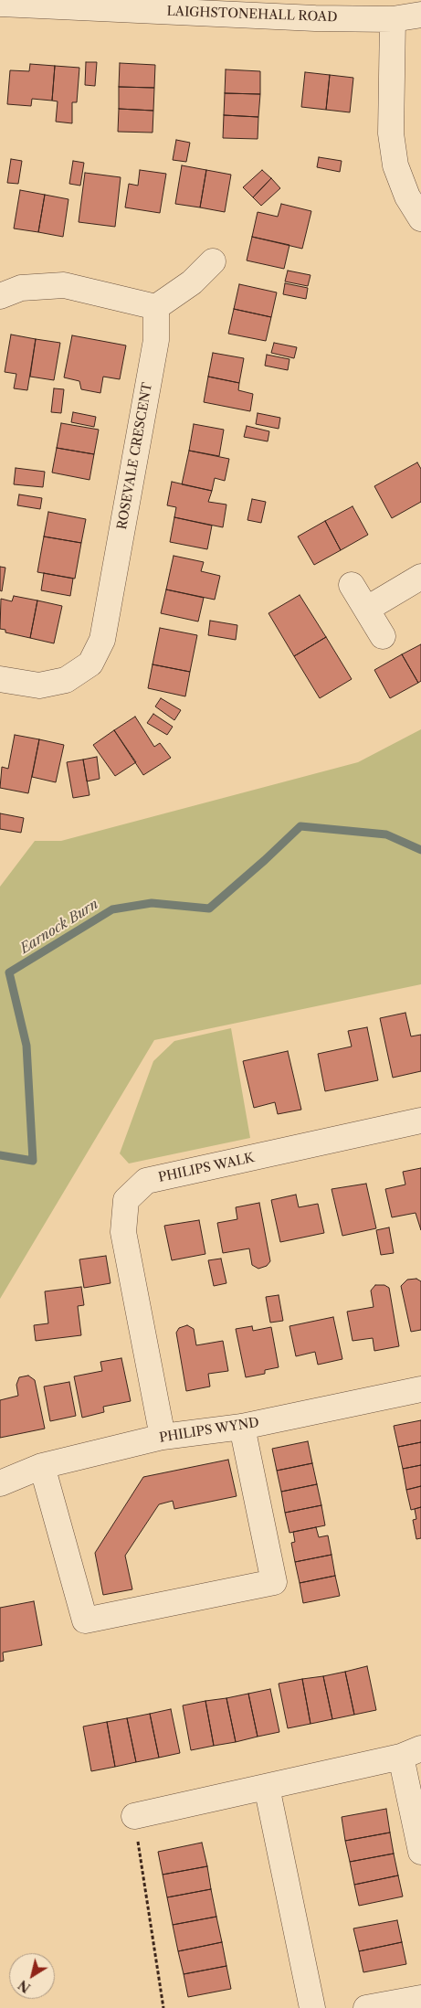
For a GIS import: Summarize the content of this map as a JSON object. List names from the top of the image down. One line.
{"streets":{"street":["LAIGHSTONEHALL ROAD","ROSEVALE CRESCENT","PHILIPS WALK","PHILIPS WYND"]},"crossings":[["PHILIPS WALK","PHILIPS WYND"]],"water":["Earnock Burn"],"north":"bottom left"}
